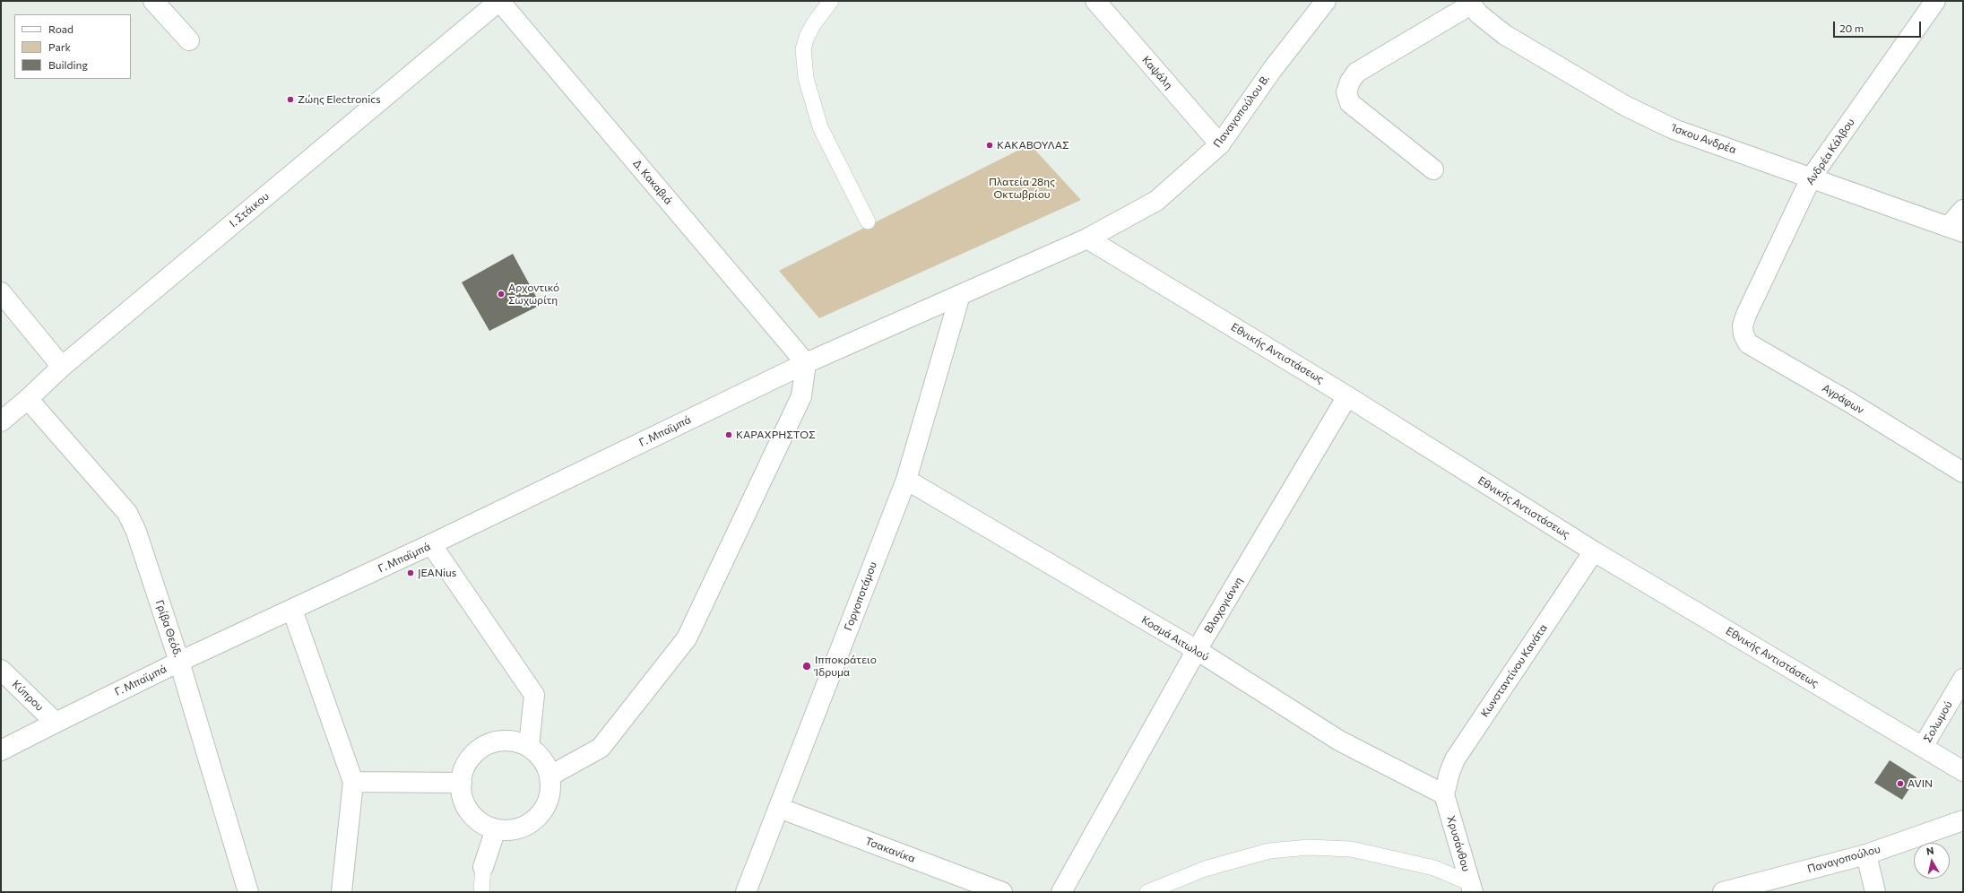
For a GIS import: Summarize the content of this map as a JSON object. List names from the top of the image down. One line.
{"streets":{"street":["Καψάλη","Παναγοπούλου Β.","Ίσκου Ανδρέα","Ανδρέα Κάλβου","Δ. Κακαβιά","Ι. Στάικου","Εθνικής Αντιστάσεως","Αγράφων","Γ. Μπαϊμπά","Γοργοποτάμου","Βλαχογιάννη","Γρίβα Θεόδ.","Κοσμά Αιτωλού","Κωνσταντίνου Κανάτα","Κύπρου","Σολωμού","Χρυσάνθου","Τσακανίκα","Παναγοπούλου"]},"crossings":[["Καψάλη","Παναγοπούλου Β."],["Παναγοπούλου Β.","Εθνικής Αντιστάσεως"],["Ίσκου Ανδρέα","Ανδρέα Κάλβου"],["Ανδρέα Κάλβου","Αγράφων"],["Δ. Κακαβιά","Ι. Στάικου"],["Δ. Κακαβιά","Γ. Μπαϊμπά"],["Ι. Στάικου","Γρίβα Θεόδ."],["Εθνικής Αντιστάσεως","Βλαχογιάννη"],["Εθνικής Αντιστάσεως","Κωνσταντίνου Κανάτα"],["Εθνικής Αντιστάσεως","Σολωμού"],["Γ. Μπαϊμπά","Γρίβα Θεόδ."],["Γ. Μπαϊμπά","Κύπρου"],["Γοργοποτάμου","Κοσμά Αιτωλού"],["Γοργοποτάμου","Τσακανίκα"],["Βλαχογιάννη","Κοσμά Αιτωλού"],["Κοσμά Αιτωλού","Κωνσταντίνου Κανάτα"],["Κοσμά Αιτωλού","Χρυσάνθου"],["Κωνσταντίνου Κανάτα","Χρυσάνθου"]],"parks":["Πλατεία 28ης Οκτωβρίου"],"places":["Ζώης Electronics","ΚΑΚΑΒΟΥΛΑΣ","Αρχοντικό Σωχωρίτη","ΚΑΡΑΧΡΗΣΤΟΣ","JEANius","Ιπποκράτειο Ίδρυμα","AVIN"],"legend":["Road","Park","Building"],"scale_bar":"20 m","north":"top"}
